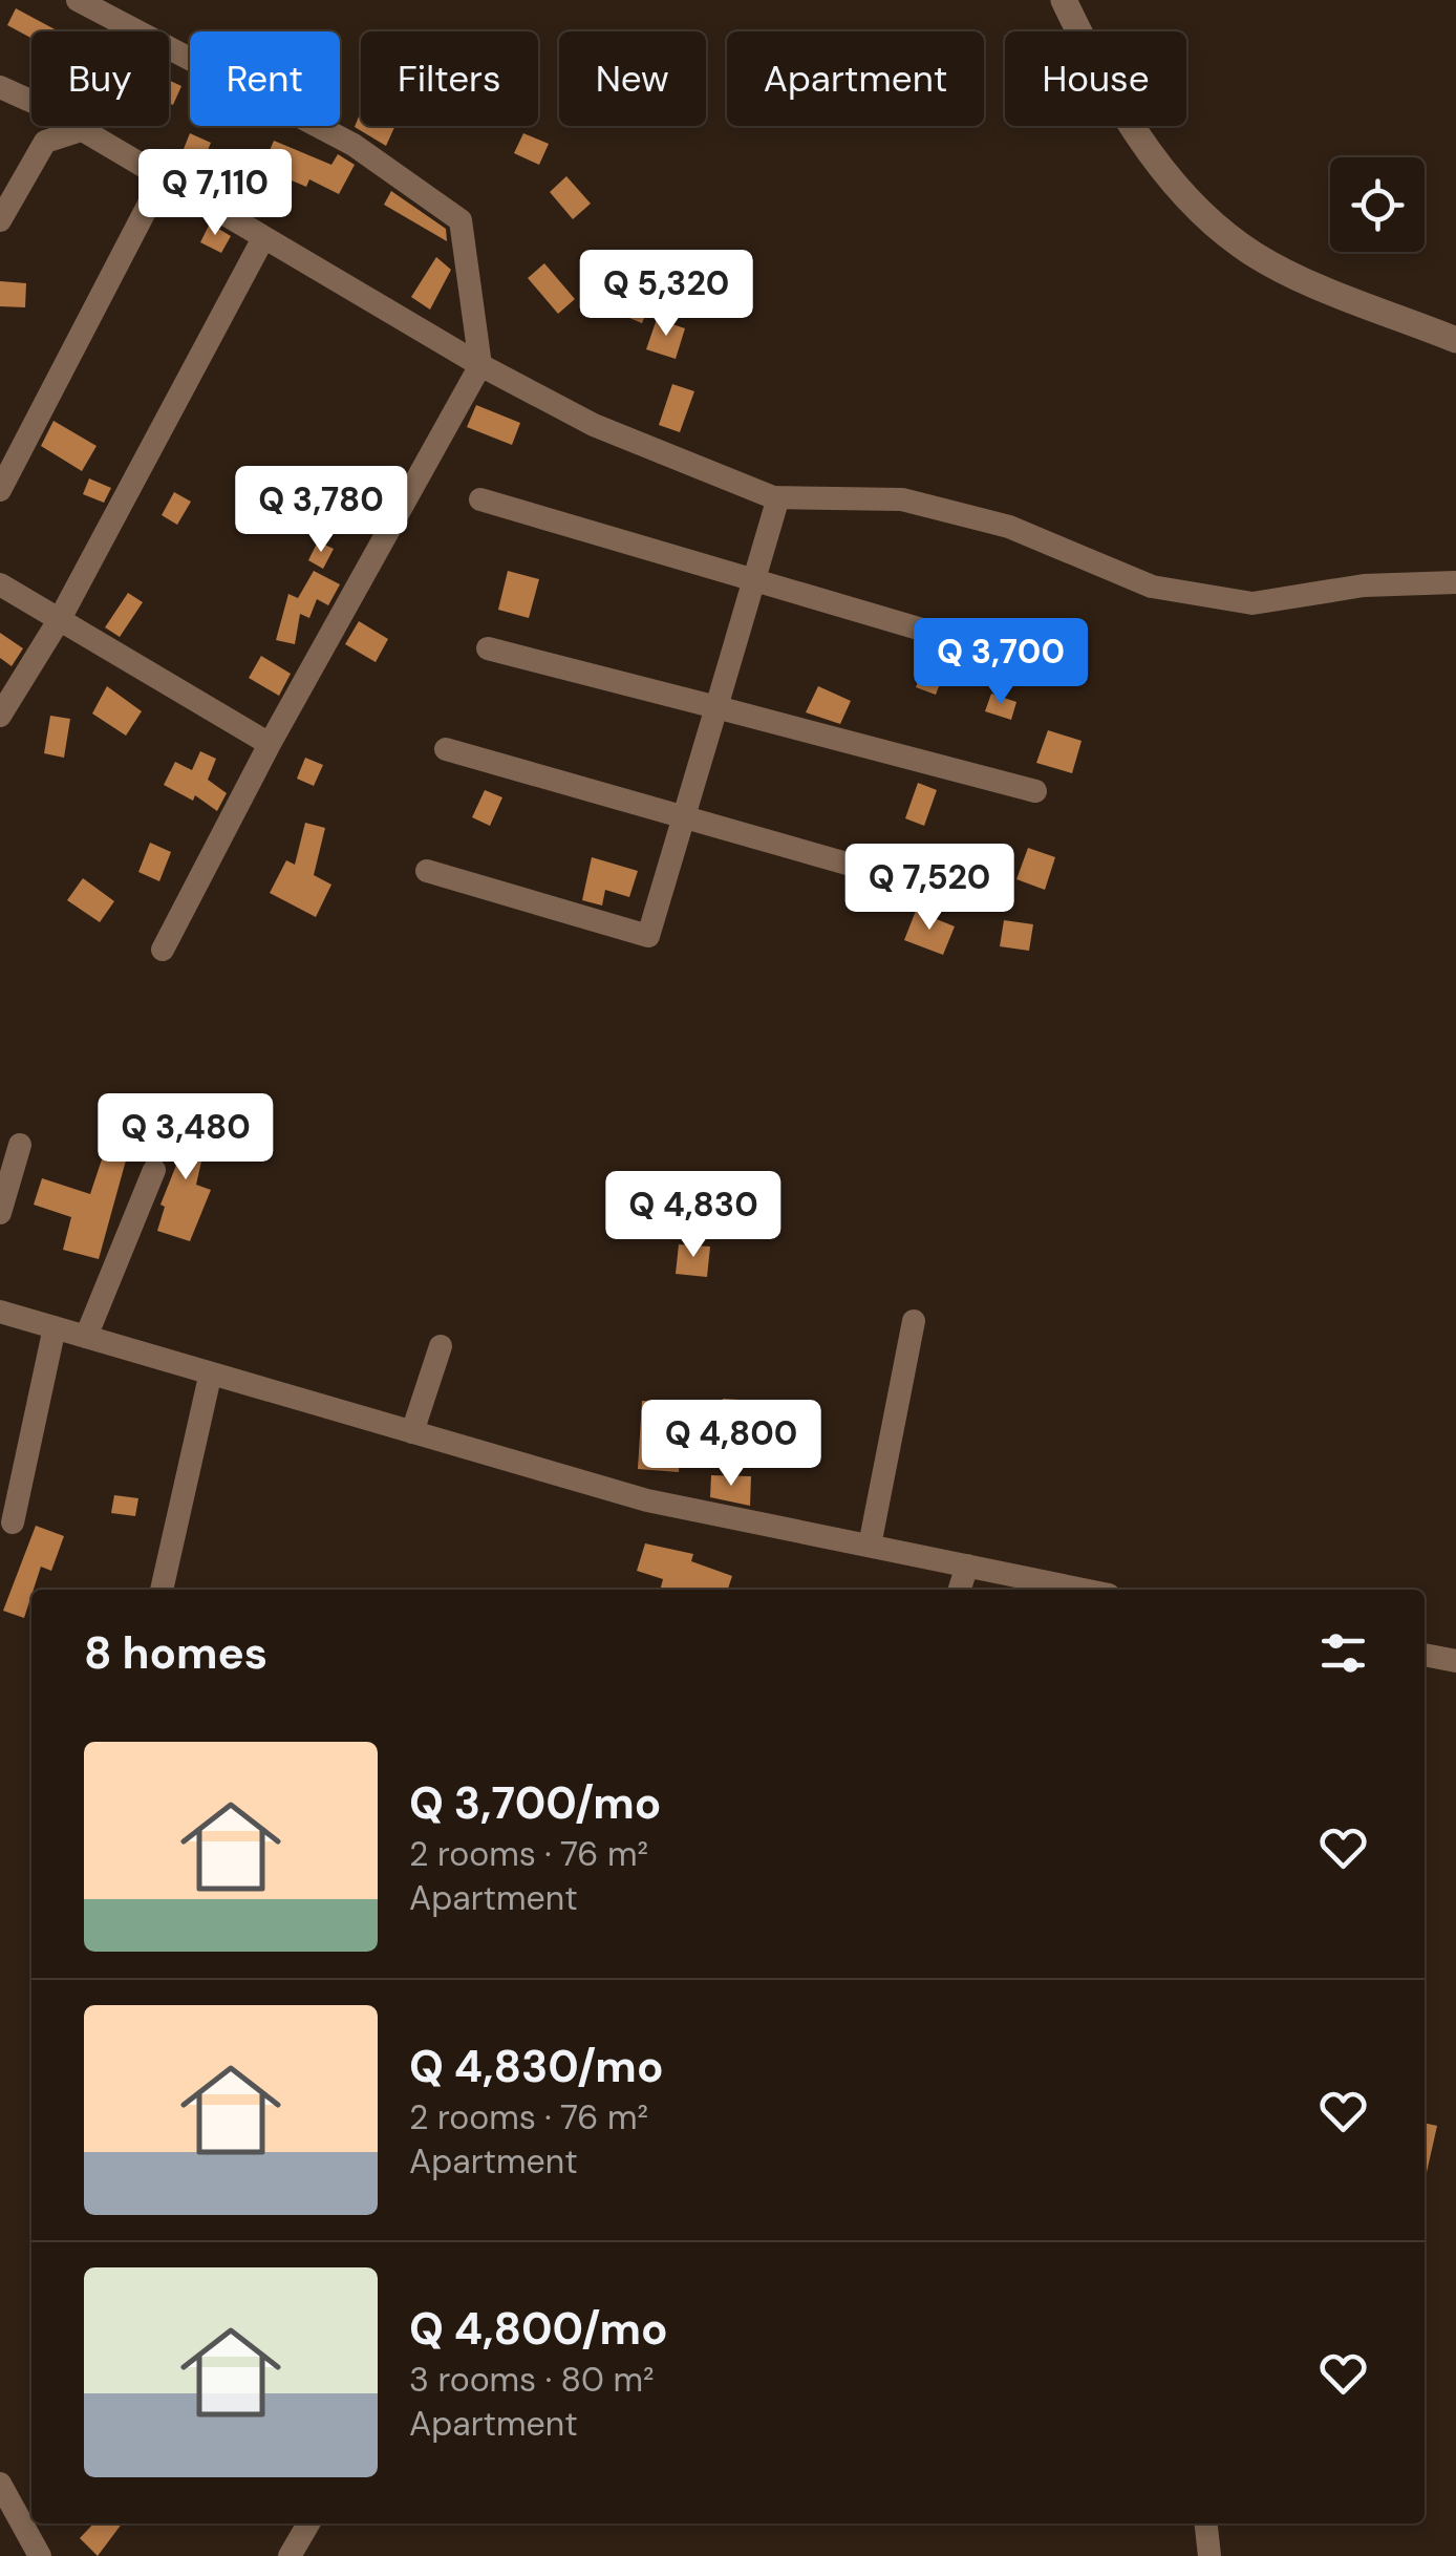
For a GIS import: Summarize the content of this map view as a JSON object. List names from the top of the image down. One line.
{"page":{"chip":["Buy","Rent","Filters","New","Apartment","House"],"price":["Q 7,110","Q 5,320","Q 3,780","Q 3,700","Q 7,520","Q 3,480","Q 4,830","Q 4,800"],"heading":"8 homes","list":[{"name":"Q 3,700/mo","note":"2 rooms · 76 m² · Apartment"},{"name":"Q 4,830/mo","note":"2 rooms · 76 m² · Apartment"},{"name":"Q 4,800/mo","note":"3 rooms · 80 m² · Apartment"}]}}
